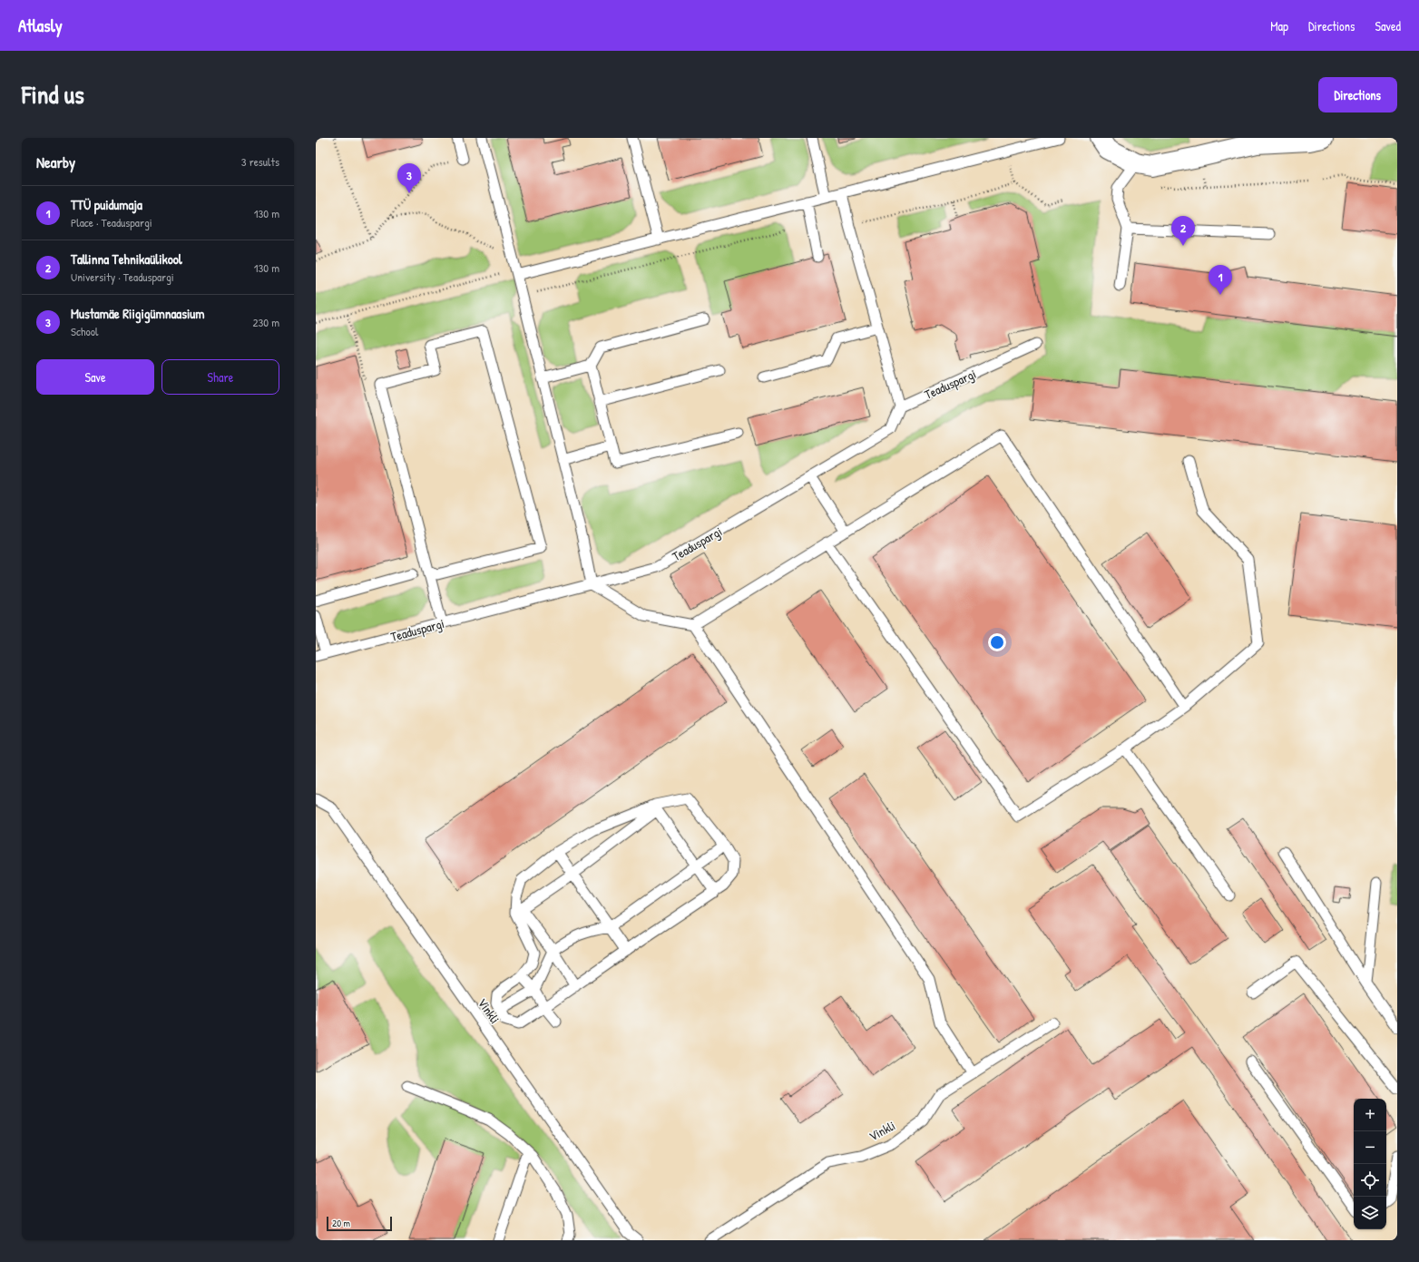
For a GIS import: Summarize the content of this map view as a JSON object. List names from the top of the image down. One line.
{"streets":{"lane":["Teaduspargi","Vinkli"]},"scale_bar":"20 m","page":{"header":"Atlasly","nav":["Map","Directions","Saved"],"title":"Find us","buttons":["Directions",["Save","Share"]],"heading":["Nearby","3 results"],"pins":["3","2","1"],"list":[{"mark":"1","name":"TTÜ puidumaja","note":"Place · Teaduspargi","value":"130 m"},{"mark":"2","name":"Tallinna Tehnikaülikool","note":"University · Teaduspargi","value":"130 m"},{"mark":"3","name":"Mustamäe Riigigümnaasium","note":"School","value":"230 m"}],"map_buttons":["+","−"],"scale":"20 m"}}
